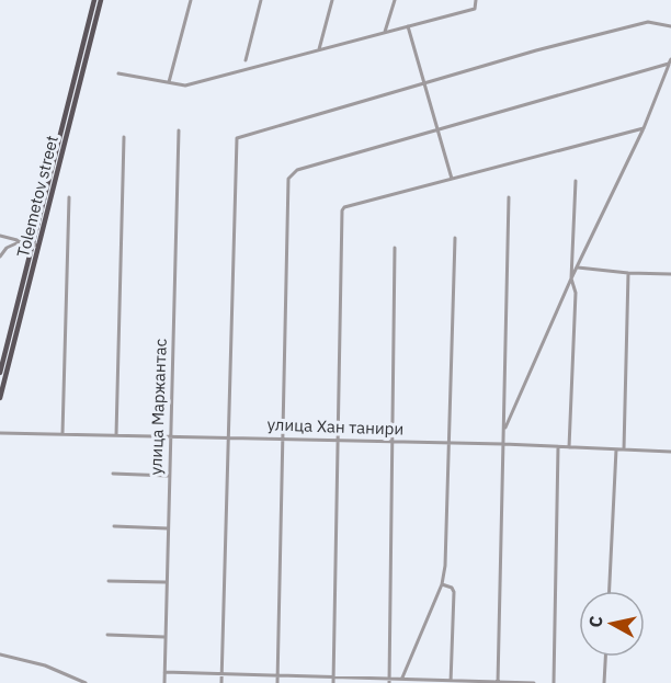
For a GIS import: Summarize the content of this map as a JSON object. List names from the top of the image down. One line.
{"streets":{"main road":["Tolemetov street"],"street":["улица Маржантас","улица Хан танири"]},"crossings":[["улица Маржантас","улица Хан танири"]],"north":"left"}
